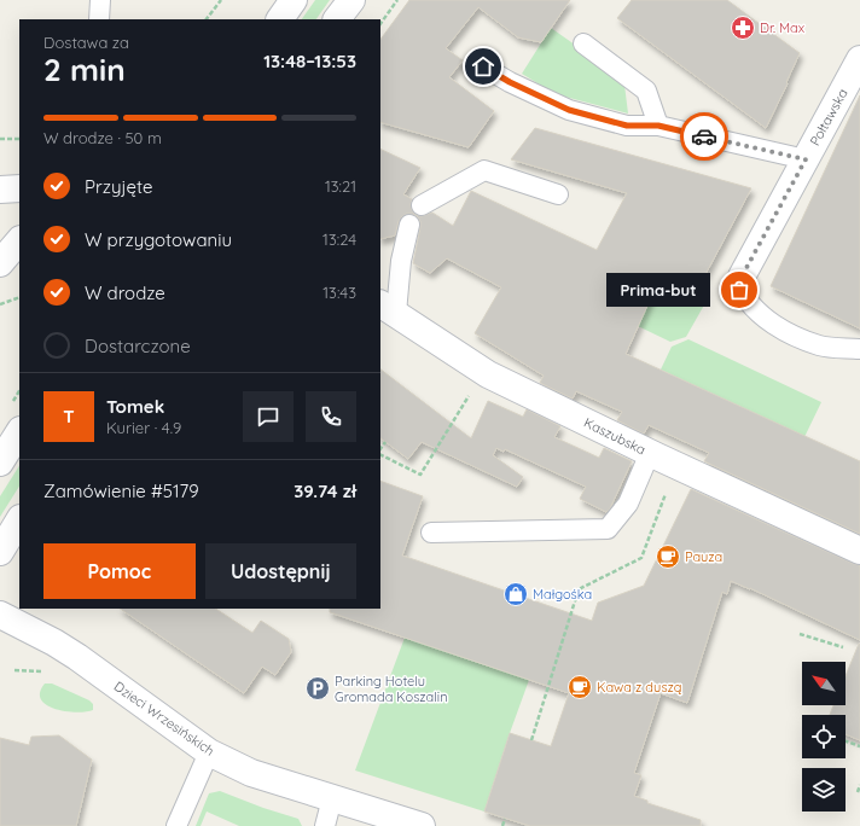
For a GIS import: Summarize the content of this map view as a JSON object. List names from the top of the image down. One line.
{"streets":{"street":["Połtawska","Kaszubska","Dzieci Wrzesińskich"]},"places":{"pharmacy":["Dr. Max"],"other":["Prima-but"],"cafe":["Pauza","Kawa z duszą"],"shop":["Małgośka"],"parking":["Parking Hotelu Gromada Koszalin"]},"north":"top left","page":{"heading":["2 min","Dostawa za","13:48–13:53"],"panel":["Tomek","Kurier · 4.9","Zamówienie #5179","39.74 zł"],"bar":"W drodze · 50 m","list":[["Przyjęte","13:21"],["W przygotowaniu","13:24"],["W drodze","13:43"],"Dostarczone"],"bubble":"Prima-but","round":"T","buttons":["Pomoc","Udostępnij"]}}
